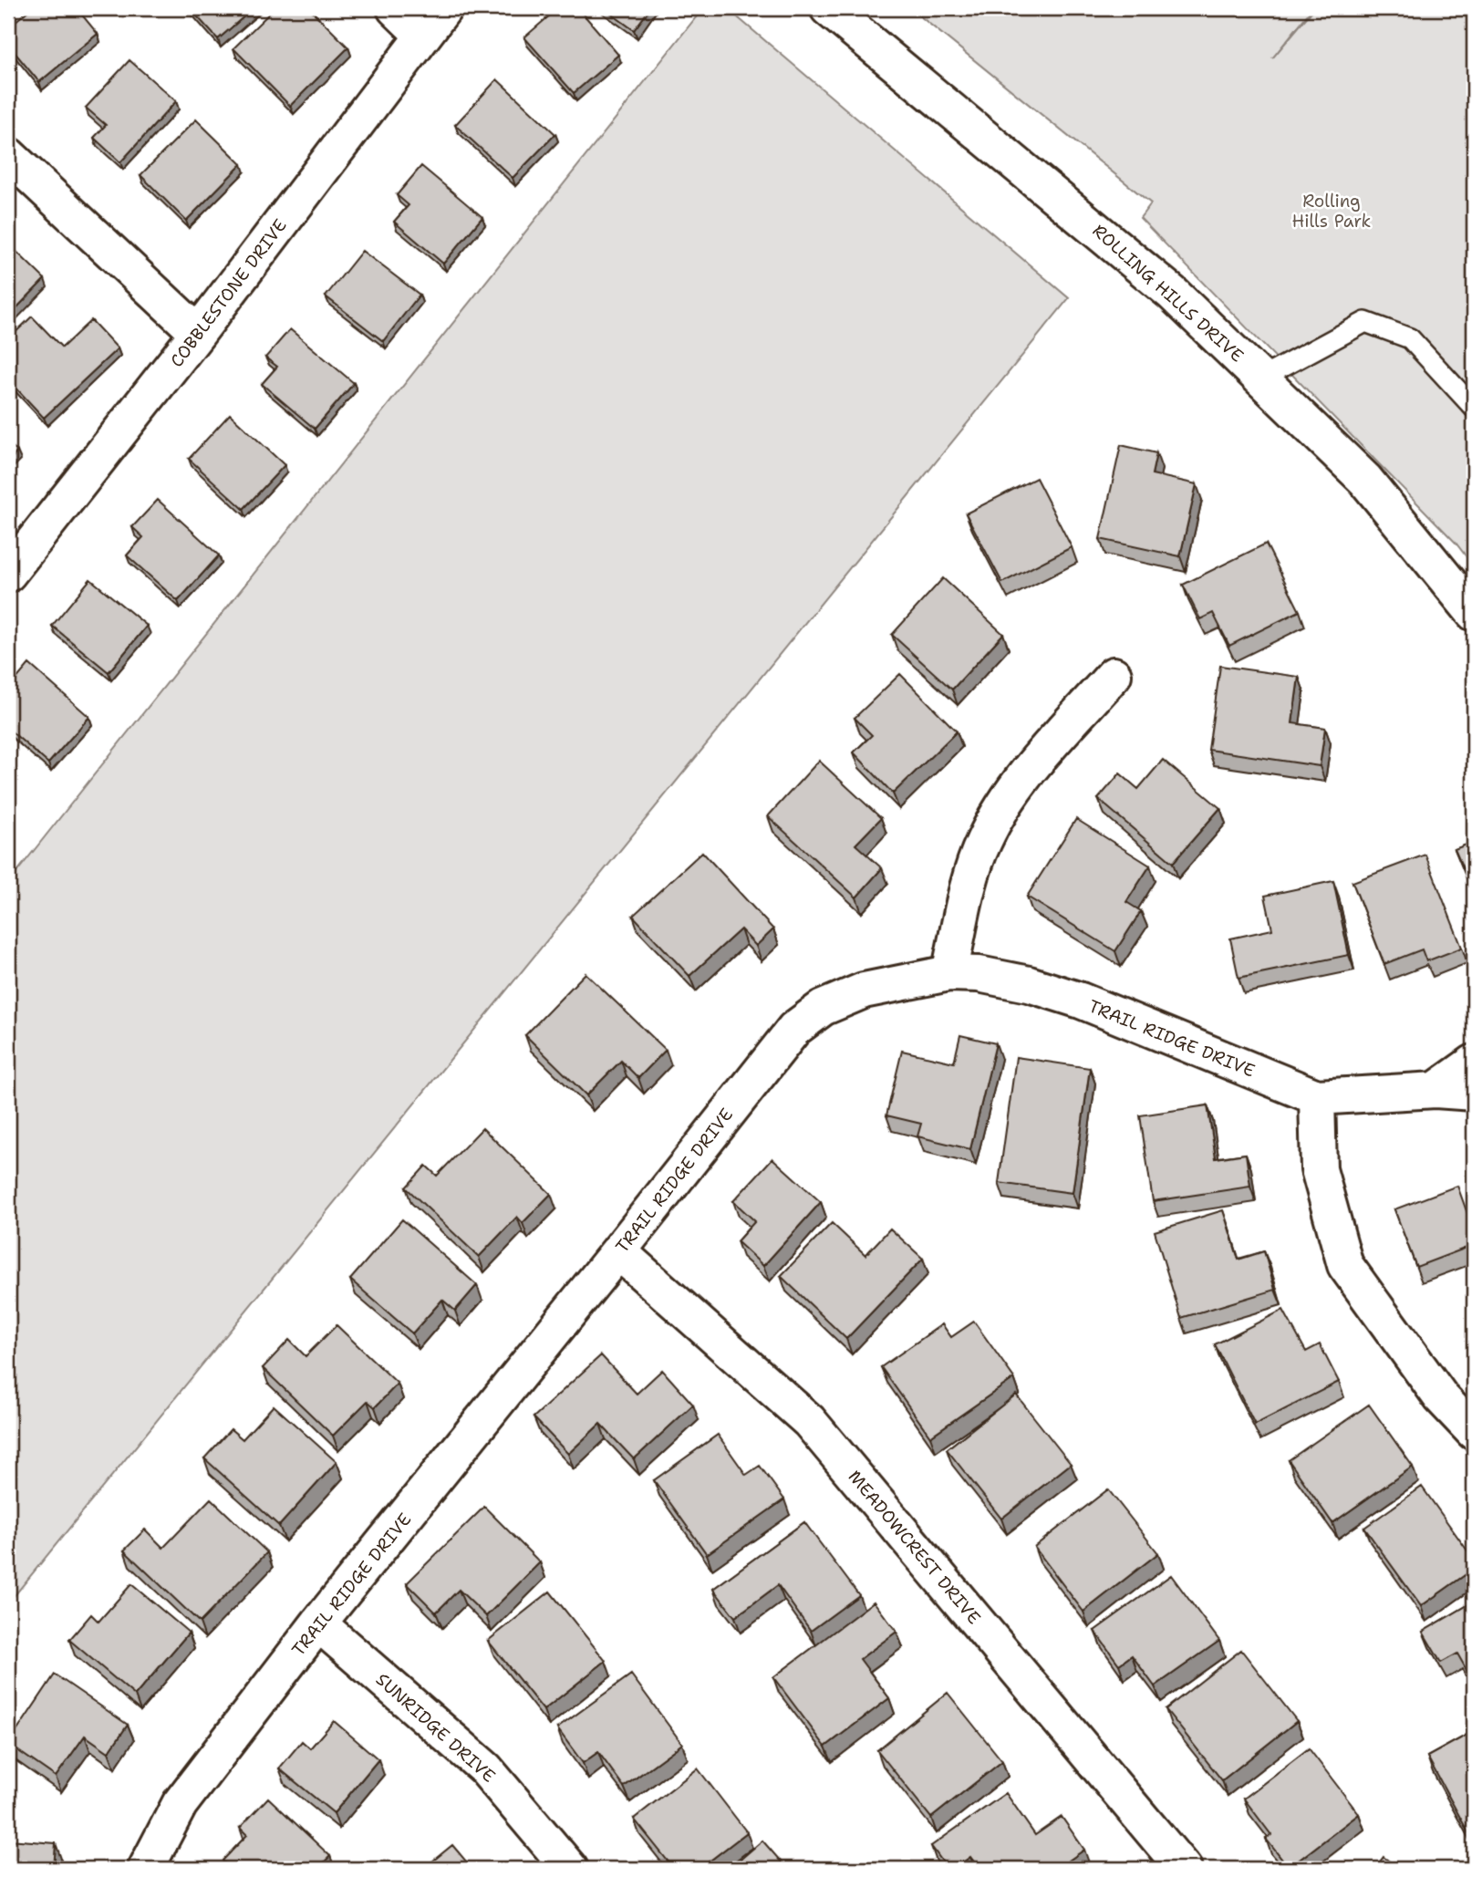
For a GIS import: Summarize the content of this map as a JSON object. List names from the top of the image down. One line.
{"streets":{"street":["COBBLESTONE DRIVE","ROLLING HILLS DRIVE","TRAIL RIDGE DRIVE","MEADOWCREST DRIVE","SUNRIDGE DRIVE"]},"crossings":[["TRAIL RIDGE DRIVE","MEADOWCREST DRIVE"],["TRAIL RIDGE DRIVE","SUNRIDGE DRIVE"]],"parks":["Rolling Hills Park"]}
